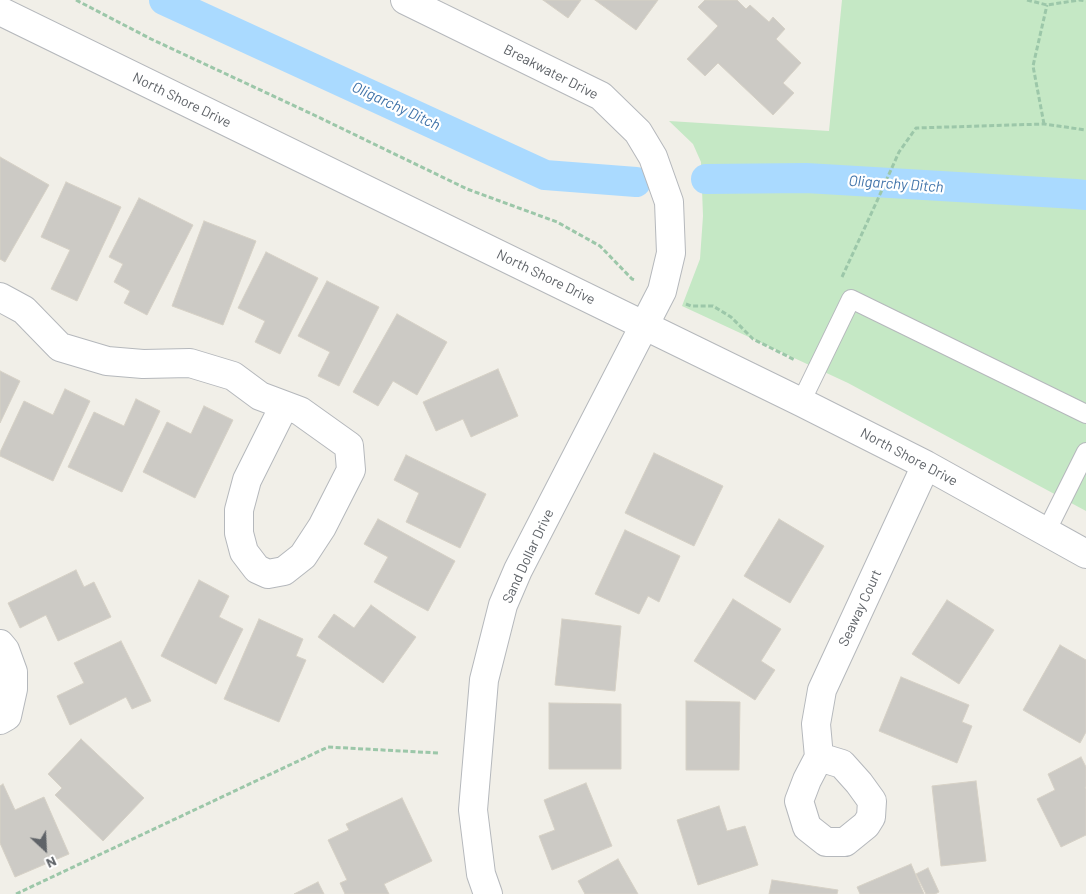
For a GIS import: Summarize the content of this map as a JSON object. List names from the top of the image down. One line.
{"streets":{"street":["Breakwater Drive","North Shore Drive","Sand Dollar Drive","Seaway Court"]},"crossings":[["Breakwater Drive","North Shore Drive"],["Breakwater Drive","Sand Dollar Drive"],["North Shore Drive","Sand Dollar Drive"],["North Shore Drive","Seaway Court"]],"water":["Oligarchy Ditch"],"north":"bottom right"}
